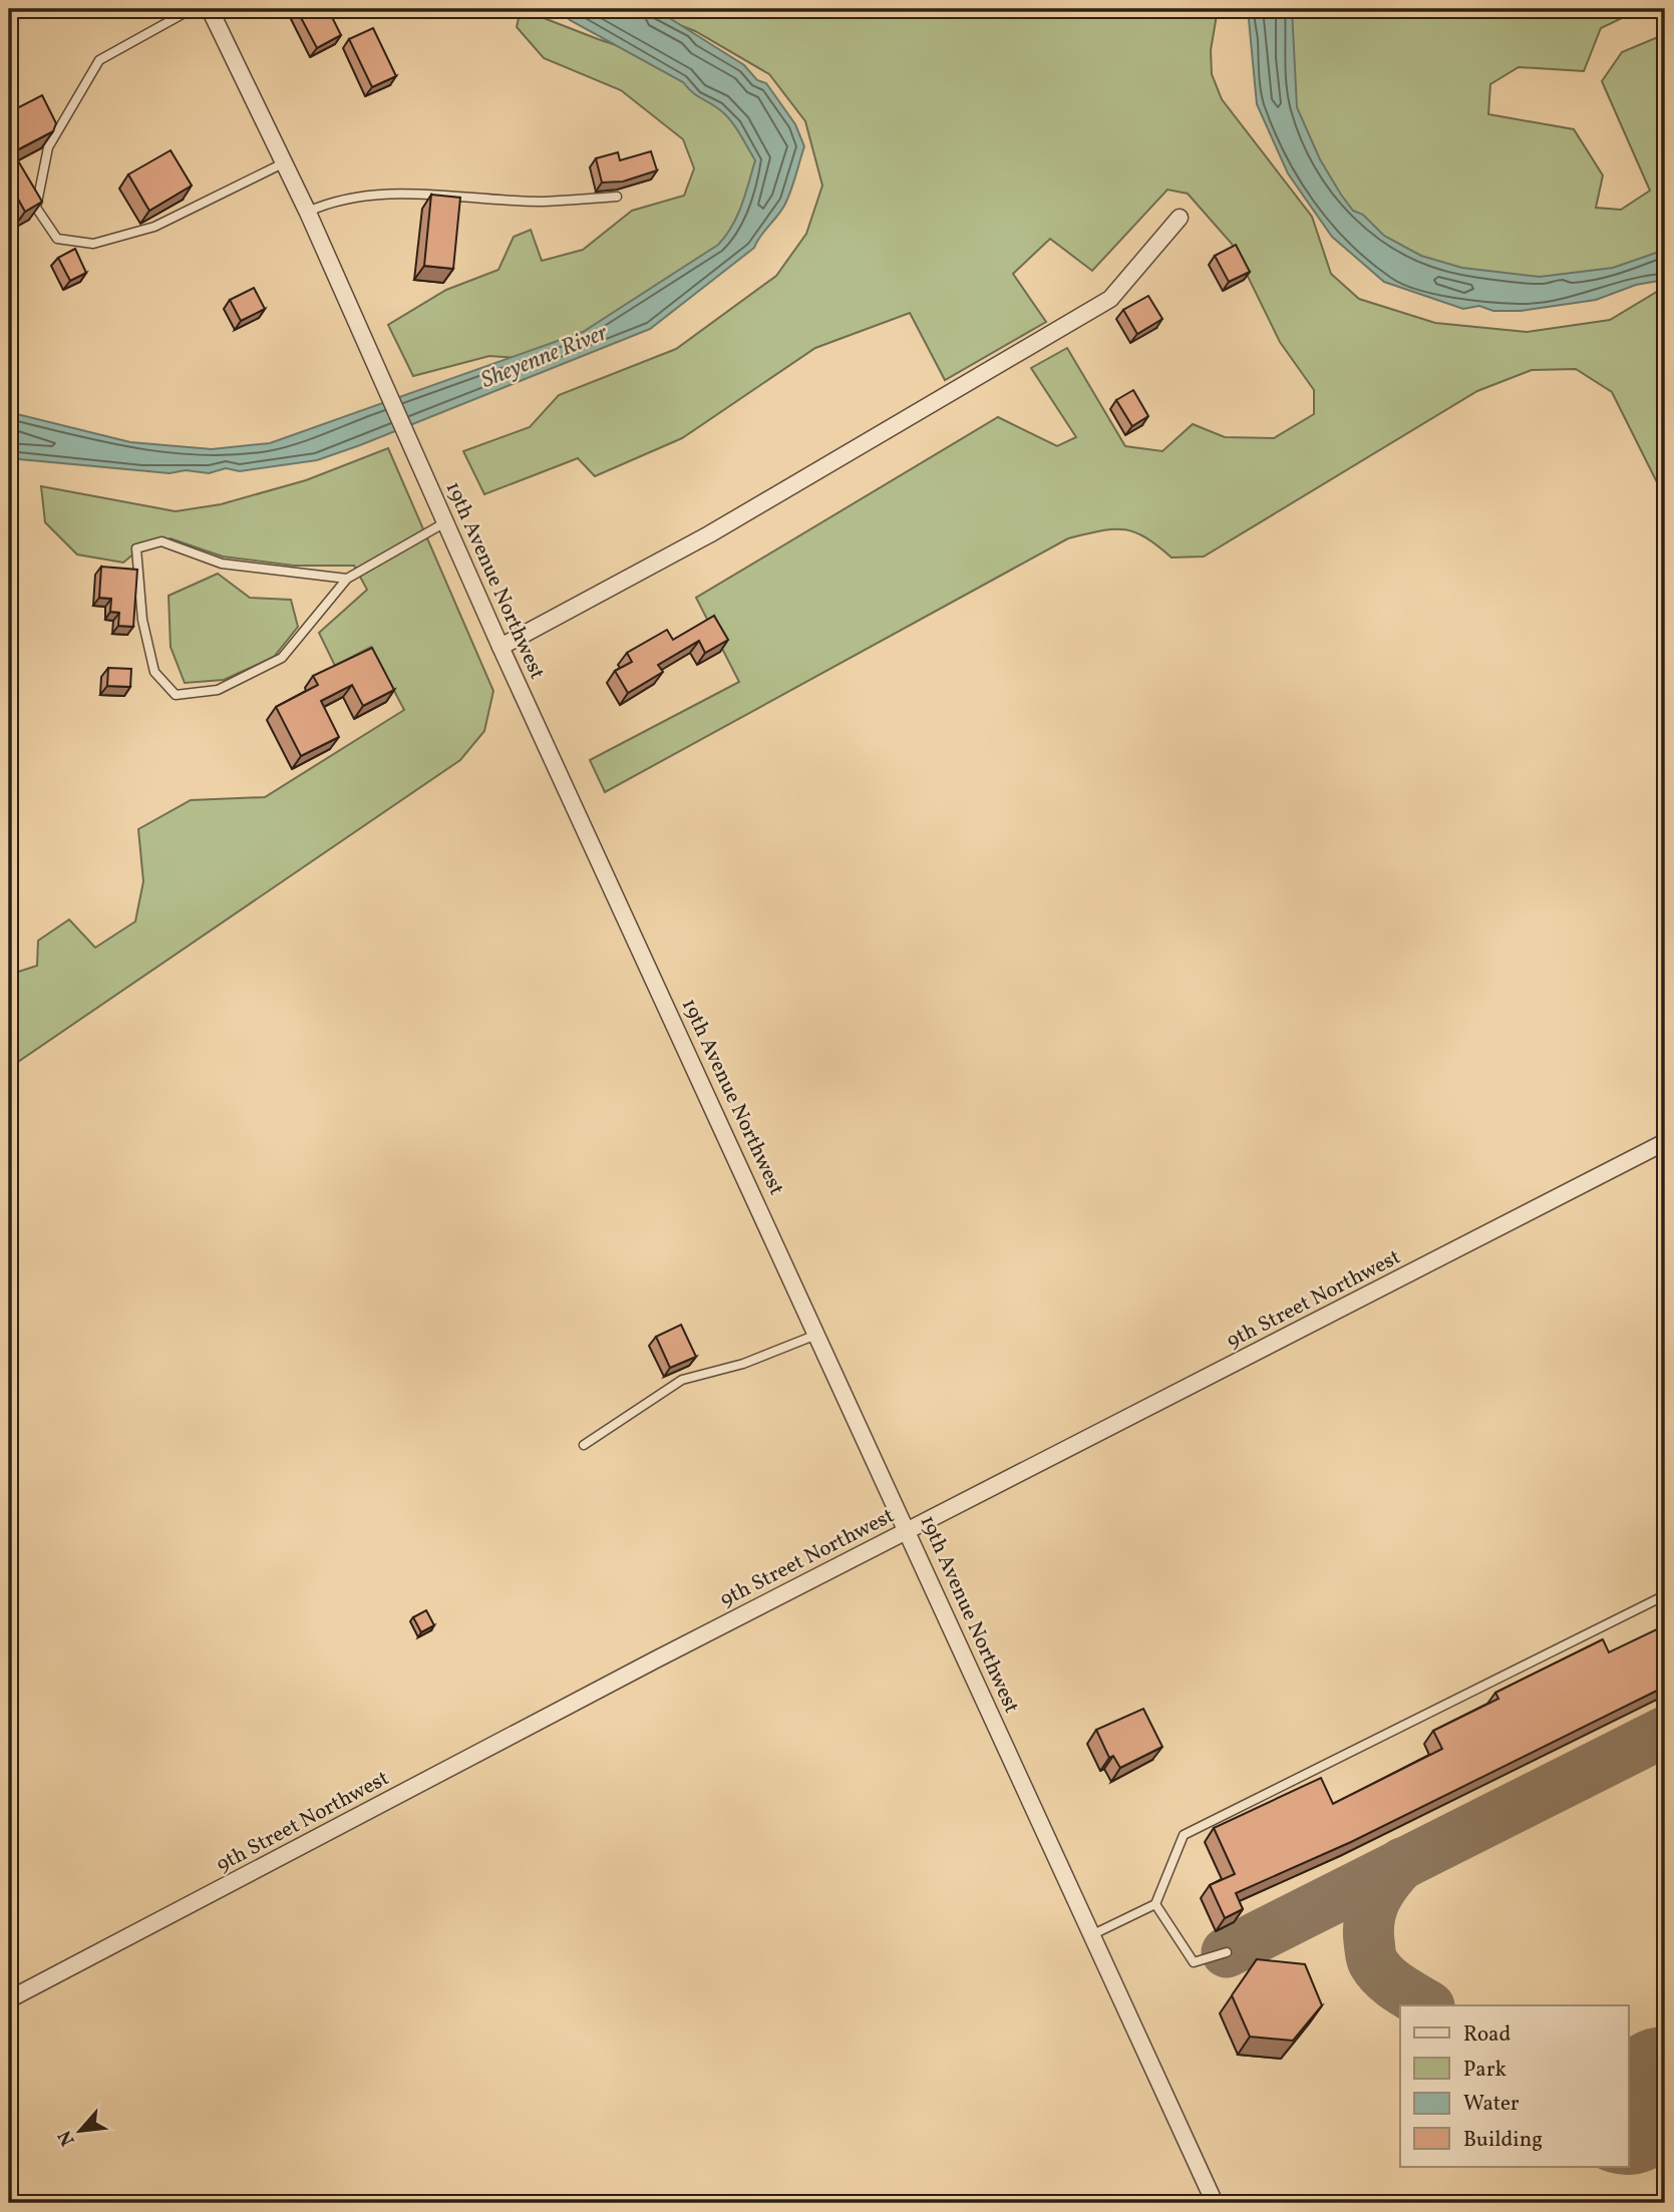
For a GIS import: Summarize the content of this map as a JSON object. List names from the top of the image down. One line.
{"streets":{"street":["19th Avenue Northwest","9th Street Northwest"]},"crossings":[["19th Avenue Northwest","9th Street Northwest"]],"water":["Sheyenne River"],"legend":["Road","Park","Water","Building"],"north":"bottom left"}
